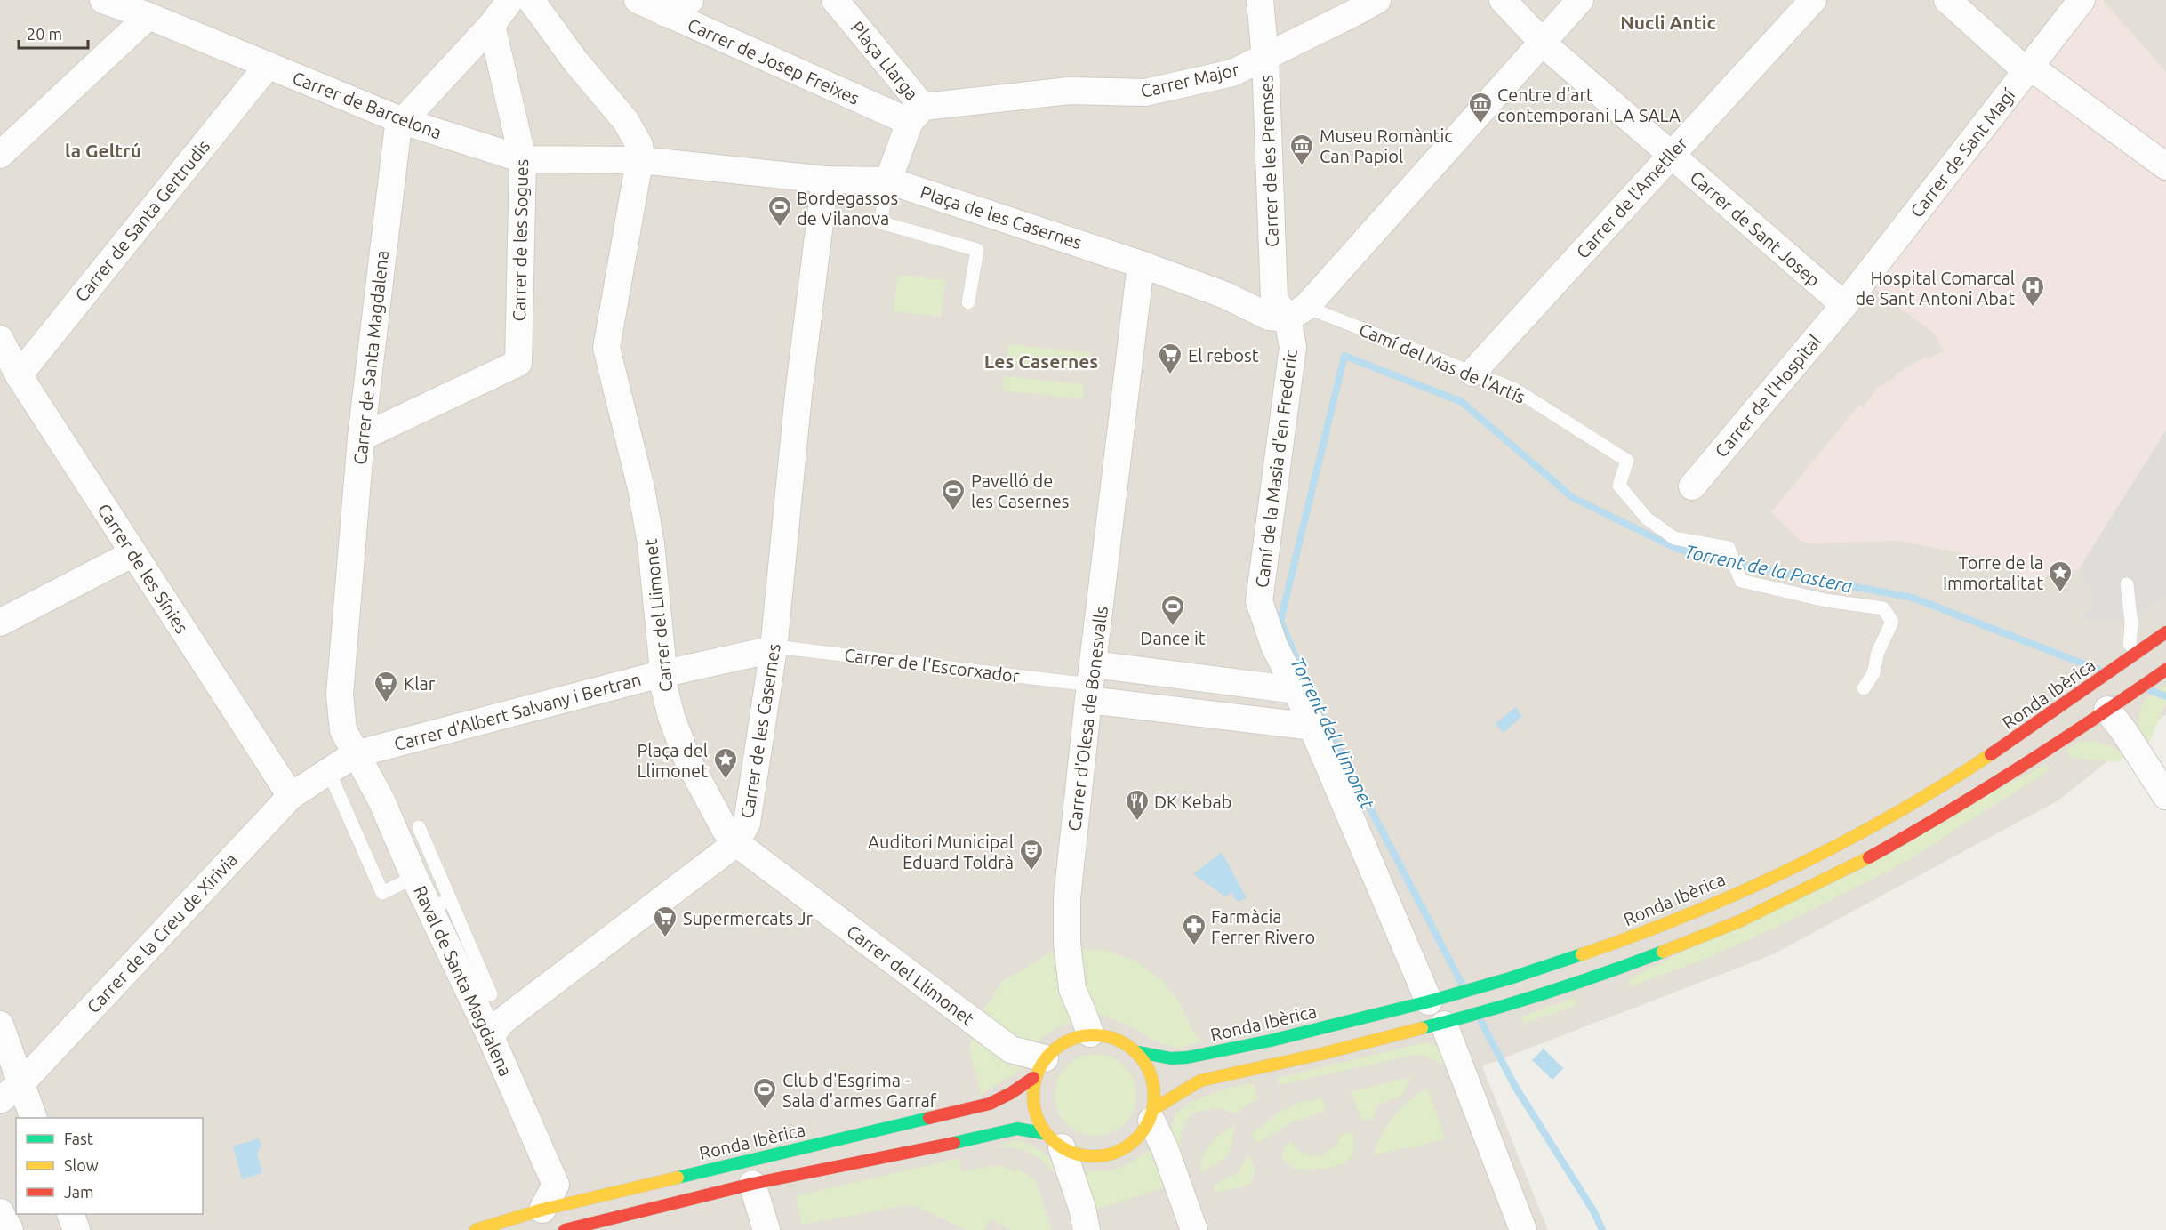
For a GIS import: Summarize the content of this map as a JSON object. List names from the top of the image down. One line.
{"streets":{"street":["Plaça Llarga","Carrer de Josep Freixes","Carrer Major","Carrer de Barcelona","Carrer de Sant Magí","Carrer de les Premses","Carrer de l'Ametller","Plaça de les Casernes","Carrer de Santa Gertrudis","Carrer de Sant Josep","Carrer de les Sogues","Carrer de Santa Magdalena","Carrer de l'Hospital","Camí de la Masia d'en Frederic","Carrer de les Sínies","Carrer del Llimonet","Carrer de l'Escorxador","Ronda Ibèrica","Carrer d'Albert Salvany i Bertran","Carrer d'Olesa de Bonesvalls","Carrer de les Casernes","Carrer de la Creu de Xirivia","Raval de Santa Magdalena"],"lane":["Camí del Mas de l'Artís"]},"crossings":[["Plaça Llarga","Carrer de Josep Freixes"],["Plaça Llarga","Carrer Major"],["Plaça Llarga","Plaça de les Casernes"],["Carrer de Josep Freixes","Carrer Major"],["Carrer Major","Carrer de les Premses"],["Carrer de Barcelona","Plaça de les Casernes"],["Carrer de Barcelona","Carrer de Santa Gertrudis"],["Carrer de Barcelona","Carrer de les Sogues"],["Carrer de Barcelona","Carrer de Santa Magdalena"],["Carrer de Barcelona","Carrer del Llimonet"],["Carrer de Barcelona","Carrer de les Casernes"],["Carrer de Sant Magí","Carrer de Sant Josep"],["Carrer de Sant Magí","Carrer de l'Hospital"],["Carrer de les Premses","Plaça de les Casernes"],["Carrer de les Premses","Camí del Mas de l'Artís"],["Carrer de les Premses","Camí de la Masia d'en Frederic"],["Carrer de l'Ametller","Carrer de Sant Josep"],["Carrer de l'Ametller","Camí del Mas de l'Artís"],["Plaça de les Casernes","Camí del Mas de l'Artís"],["Plaça de les Casernes","Camí de la Masia d'en Frederic"],["Plaça de les Casernes","Carrer d'Olesa de Bonesvalls"],["Plaça de les Casernes","Carrer de les Casernes"],["Carrer de Santa Gertrudis","Carrer de les Sínies"],["Carrer de Sant Josep","Carrer de l'Hospital"],["Carrer de les Sogues","Carrer de Santa Magdalena"],["Carrer de Santa Magdalena","Carrer d'Albert Salvany i Bertran"],["Carrer de Santa Magdalena","Carrer de la Creu de Xirivia"],["Carrer de Santa Magdalena","Raval de Santa Magdalena"],["Camí del Mas de l'Artís","Camí de la Masia d'en Frederic"],["Camí de la Masia d'en Frederic","Carrer de l'Escorxador"],["Camí de la Masia d'en Frederic","Ronda Ibèrica"],["Carrer de les Sínies","Carrer de la Creu de Xirivia"],["Carrer del Llimonet","Ronda Ibèrica"],["Carrer del Llimonet","Carrer d'Albert Salvany i Bertran"],["Carrer del Llimonet","Carrer d'Olesa de Bonesvalls"],["Carrer del Llimonet","Carrer de les Casernes"],["Carrer de l'Escorxador","Carrer d'Albert Salvany i Bertran"],["Carrer de l'Escorxador","Carrer d'Olesa de Bonesvalls"],["Carrer de l'Escorxador","Carrer de les Casernes"],["Ronda Ibèrica","Carrer d'Olesa de Bonesvalls"],["Ronda Ibèrica","Raval de Santa Magdalena"],["Carrer d'Albert Salvany i Bertran","Carrer de les Casernes"],["Carrer d'Albert Salvany i Bertran","Carrer de la Creu de Xirivia"],["Carrer d'Albert Salvany i Bertran","Raval de Santa Magdalena"],["Carrer de les Casernes","Raval de Santa Magdalena"],["Carrer de la Creu de Xirivia","Raval de Santa Magdalena"]],"districts":["Nucli Antic","la Geltrú","Les Casernes"],"water":["Torrent de la Pastera","Torrent del Llimonet"],"places":{"museum":["Centre d'art contemporani LA SALA","Museu Romàntic Can Papiol"],"sports":["Bordegassos de Vilanova","Pavelló de les Casernes","Dance it","Club d'Esgrima - Sala d'armes Garraf"],"hospital":["Hospital Comarcal de Sant Antoni Abat"],"supermarket":["El rebost","Klar","Supermercats Jr"],"place":["Torre de la Immortalitat","Plaça del Llimonet"],"restaurant":["DK Kebab"],"theatre":["Auditori Municipal Eduard Toldrà"],"pharmacy":["Farmàcia Ferrer Rivero"]},"legend":["Fast","Slow","Jam"],"scale_bar":"20 m"}
